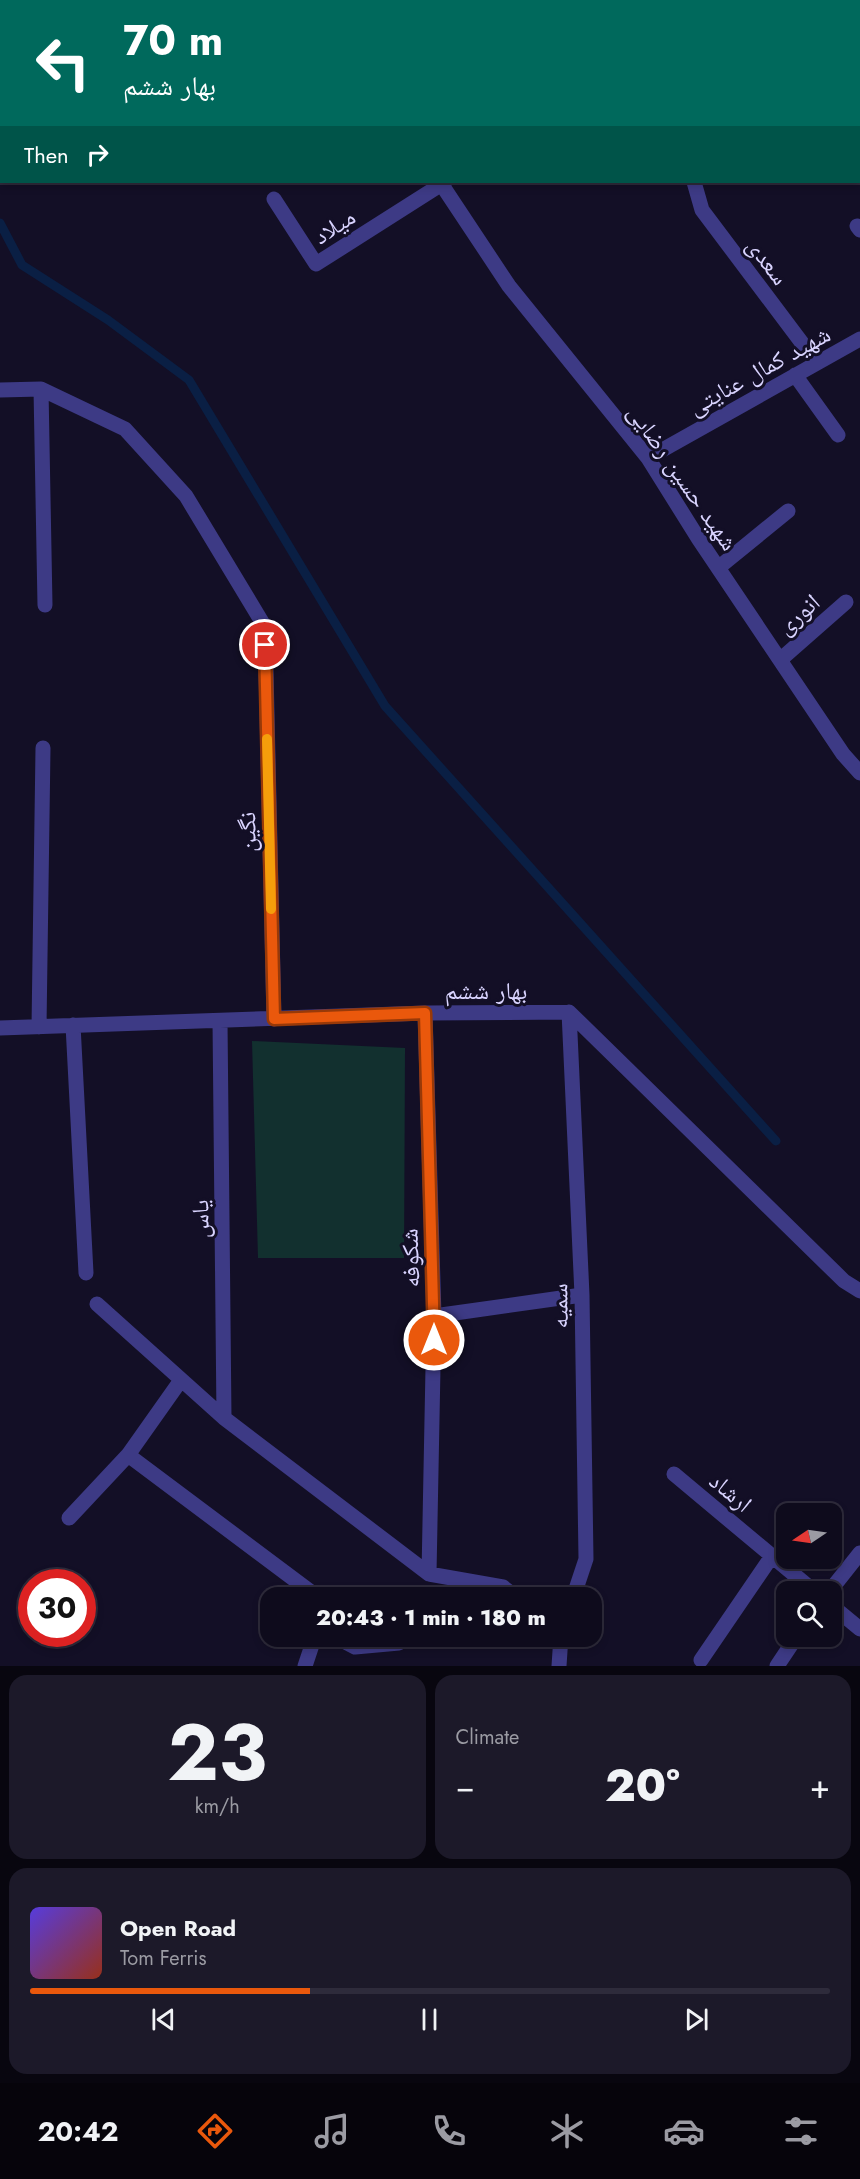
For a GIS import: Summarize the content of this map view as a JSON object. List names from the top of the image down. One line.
{"streets":{"street":["میلاد","سعدی","شهید کمال عنایتی","شهید حسین رضایی","انوری","نگین","بهار ششم","یاس","شکوفه","سمیه","ارشاد"]},"crossings":[["سعدی","شهید کمال عنایتی"],["شهید کمال عنایتی","شهید حسین رضایی"],["شهید حسین رضایی","انوری"],["نگین","بهار ششم"],["بهار ششم","یاس"],["بهار ششم","شکوفه"],["بهار ششم","سمیه"]],"north":"left","page":{"turn":["70 m","بهار ششم"],"then":"Then","limit":"30","trip":"20:43 · 1 min · 180 m","tile":[["23","km/h"],"Climate"],"heat":["−","20°","+"],"song":["Open Road","Tom Ferris"],"tabs":"20:42"}}
